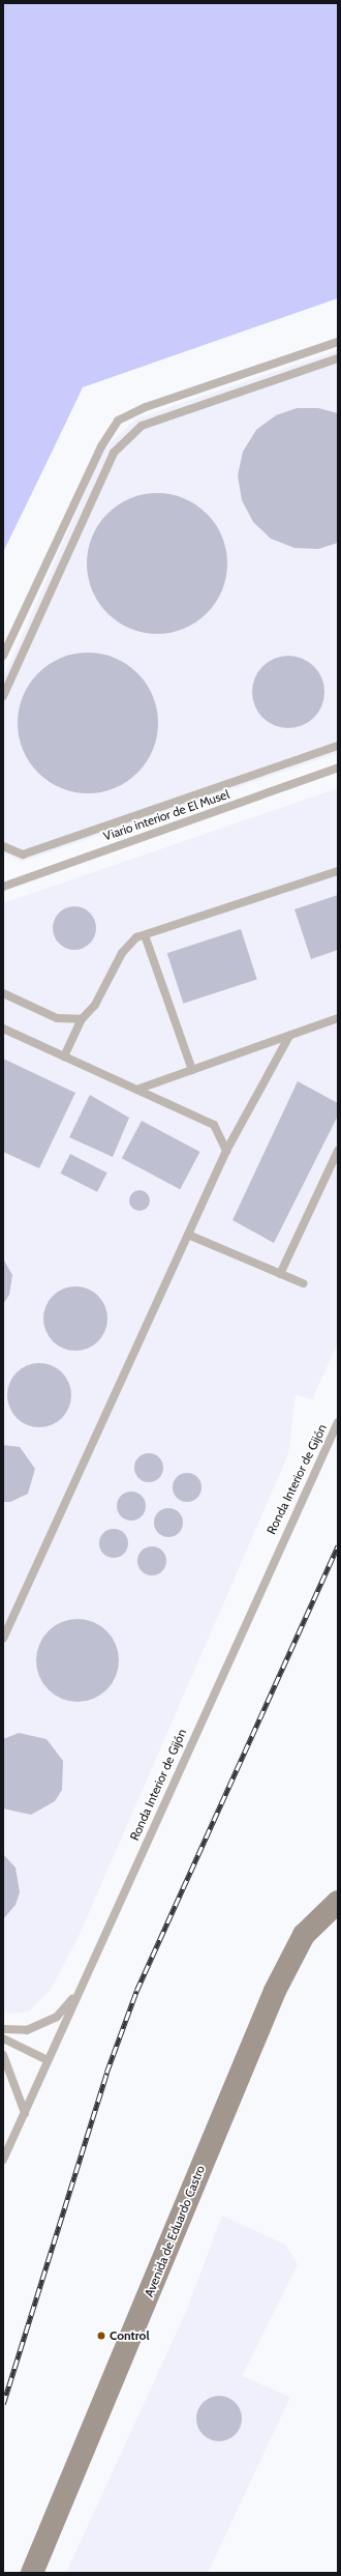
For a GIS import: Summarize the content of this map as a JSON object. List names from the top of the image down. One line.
{"streets":{"street":["Avenida de Eduardo Castro"],"lane":["Viario interior de El Musel","Ronda Interior de Gijón"]},"places":["Control"]}
